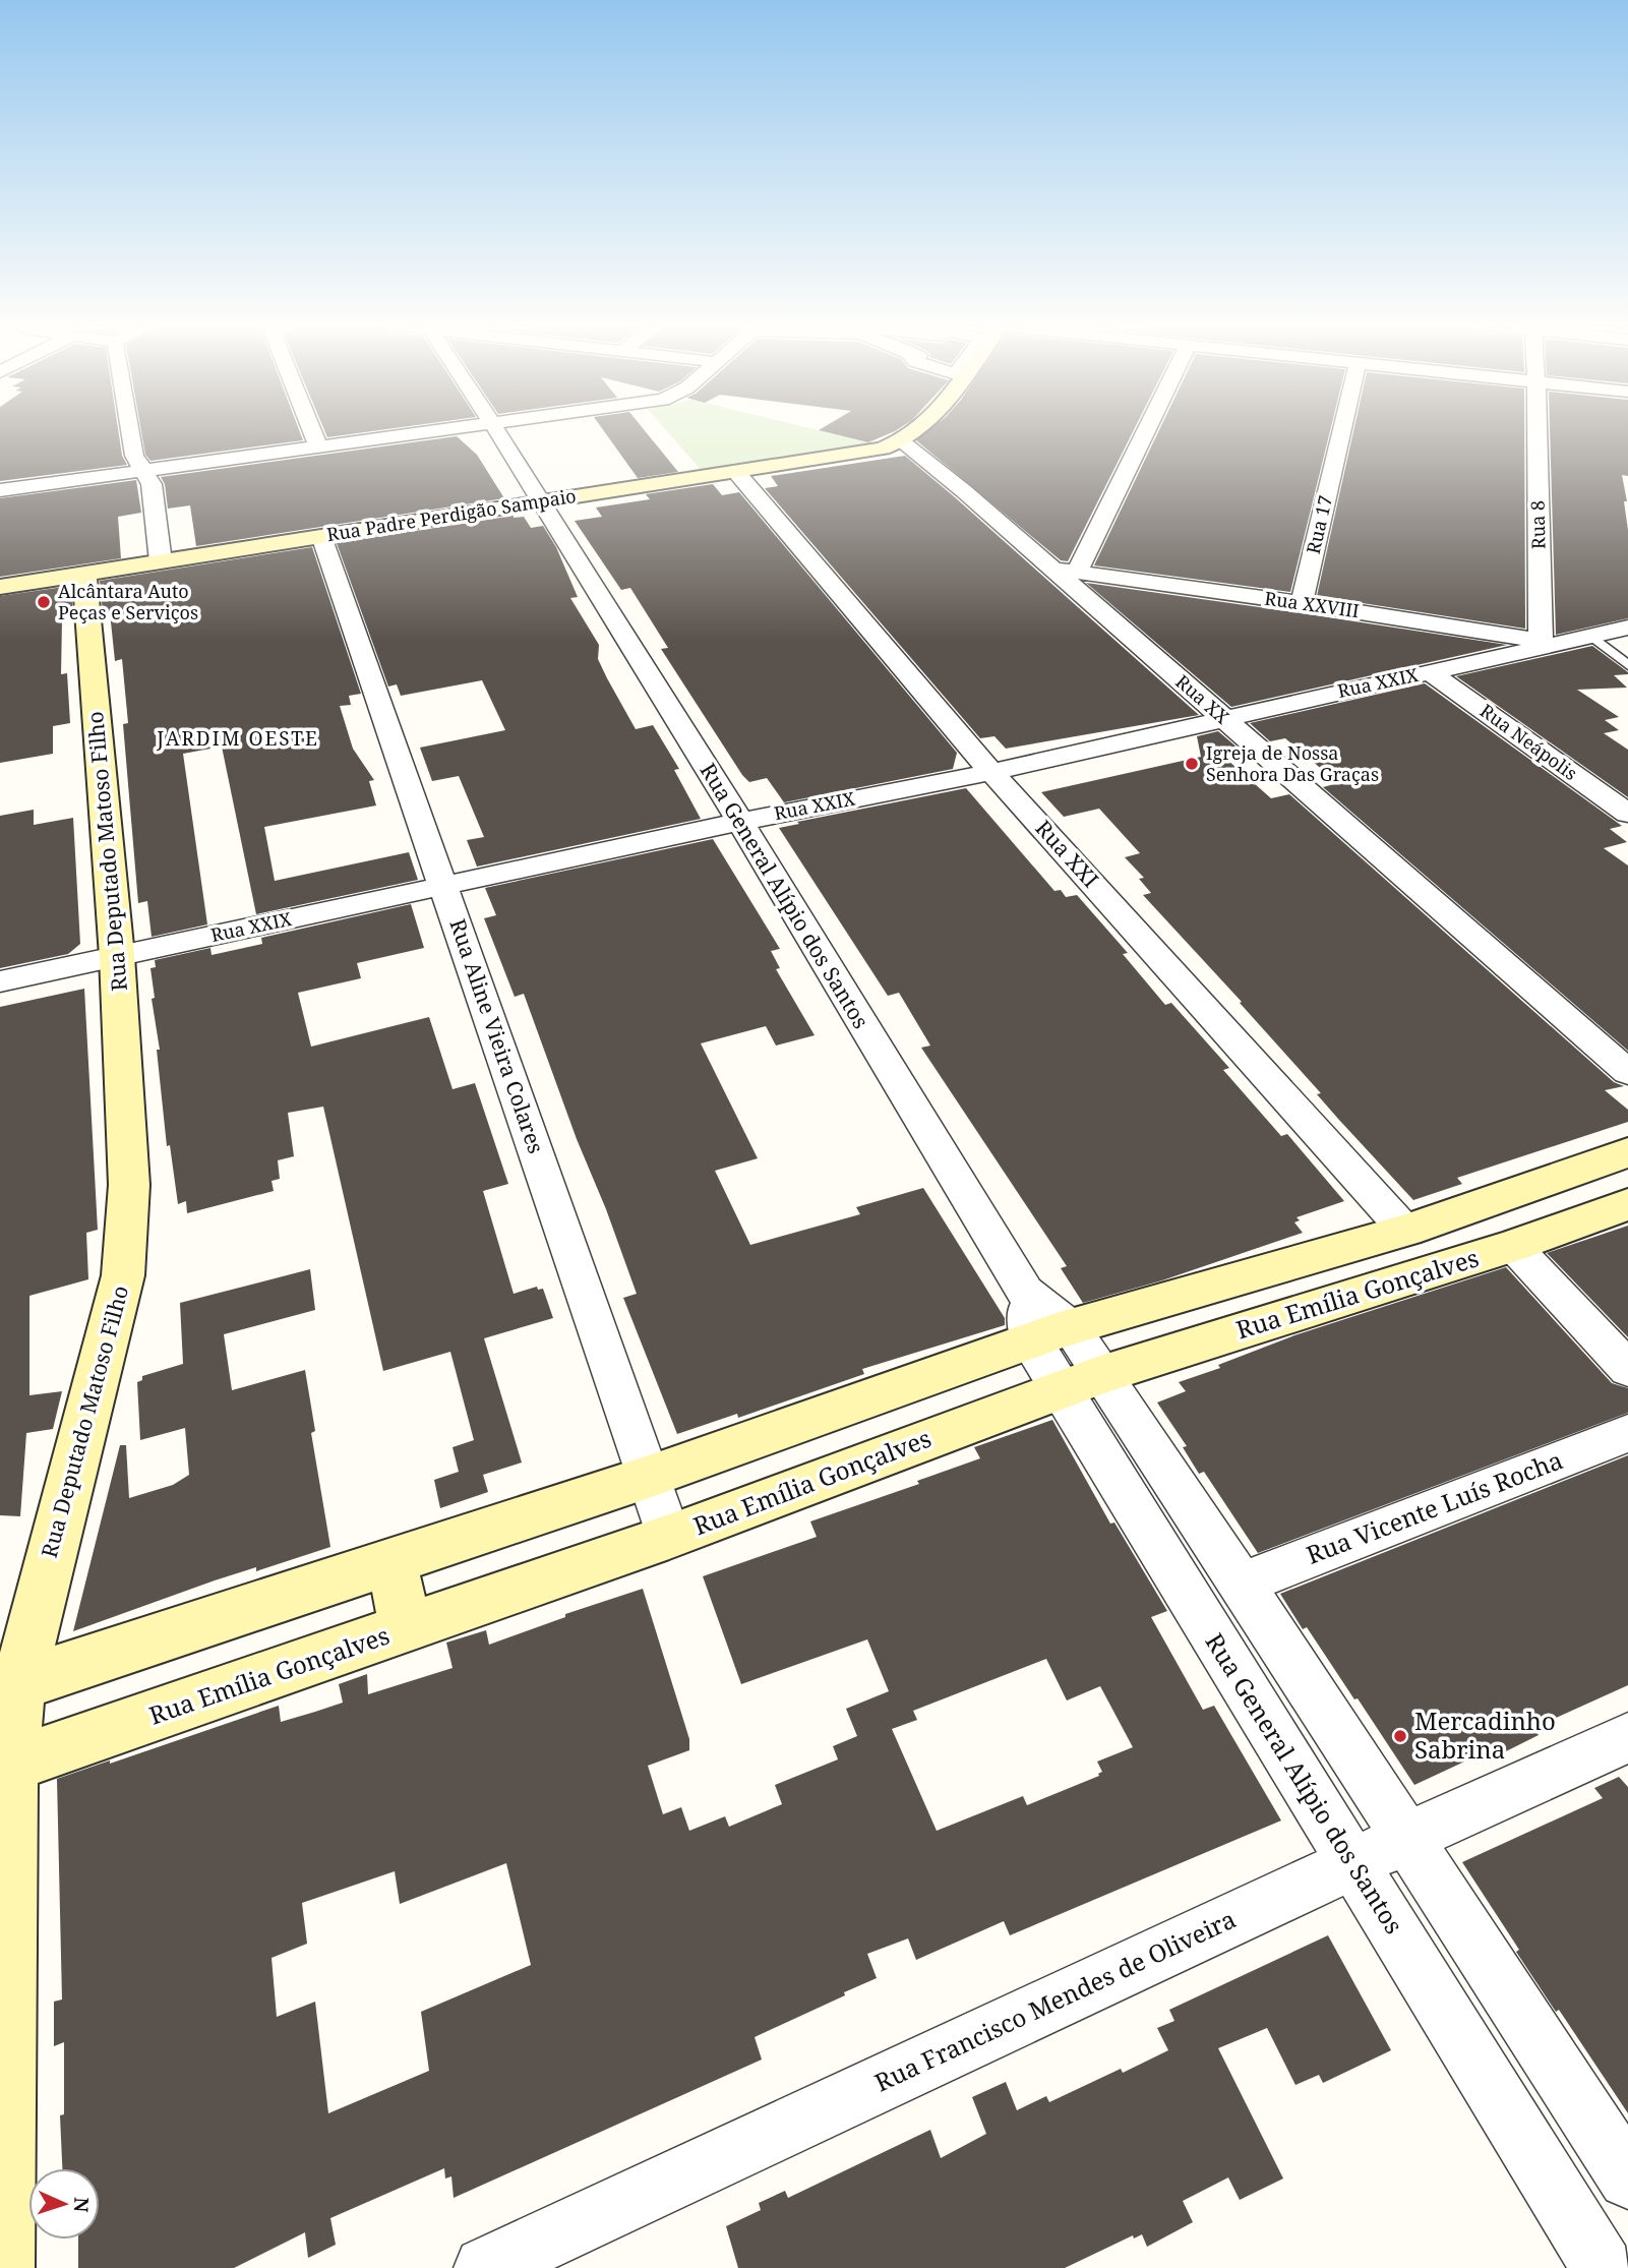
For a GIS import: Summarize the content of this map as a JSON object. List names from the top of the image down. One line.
{"streets":{"street":["Rua Padre Perdigão Sampaio","Rua 17","Rua 8","Rua XXVIII","Rua XXIX","Rua XX","Rua Neápolis","Rua Deputado Matoso Filho","Rua XXI","Rua General Alípio dos Santos","Rua Aline Vieira Colares","Rua Emília Gonçalves","Rua Vicente Luís Rocha","Rua Francisco Mendes de Oliveira"]},"crossings":[["Rua Padre Perdigão Sampaio","Rua XX"],["Rua Padre Perdigão Sampaio","Rua Deputado Matoso Filho"],["Rua Padre Perdigão Sampaio","Rua XXI"],["Rua Padre Perdigão Sampaio","Rua General Alípio dos Santos"],["Rua Padre Perdigão Sampaio","Rua Aline Vieira Colares"],["Rua 17","Rua XXVIII"],["Rua 8","Rua XXVIII"],["Rua XXVIII","Rua XXIX"],["Rua XXVIII","Rua XX"],["Rua XXIX","Rua XX"],["Rua XXIX","Rua Neápolis"],["Rua XXIX","Rua Deputado Matoso Filho"],["Rua XXIX","Rua XXI"],["Rua XXIX","Rua General Alípio dos Santos"],["Rua XXIX","Rua Aline Vieira Colares"],["Rua Deputado Matoso Filho","Rua Emília Gonçalves"],["Rua General Alípio dos Santos","Rua Emília Gonçalves"],["Rua General Alípio dos Santos","Rua Vicente Luís Rocha"],["Rua General Alípio dos Santos","Rua Francisco Mendes de Oliveira"],["Rua Aline Vieira Colares","Rua Emília Gonçalves"]],"districts":["JARDIM OESTE"],"places":["Alcântara Auto Peças e Serviços","Igreja de Nossa Senhora Das Graças","Mercadinho Sabrina"],"north":"right"}
